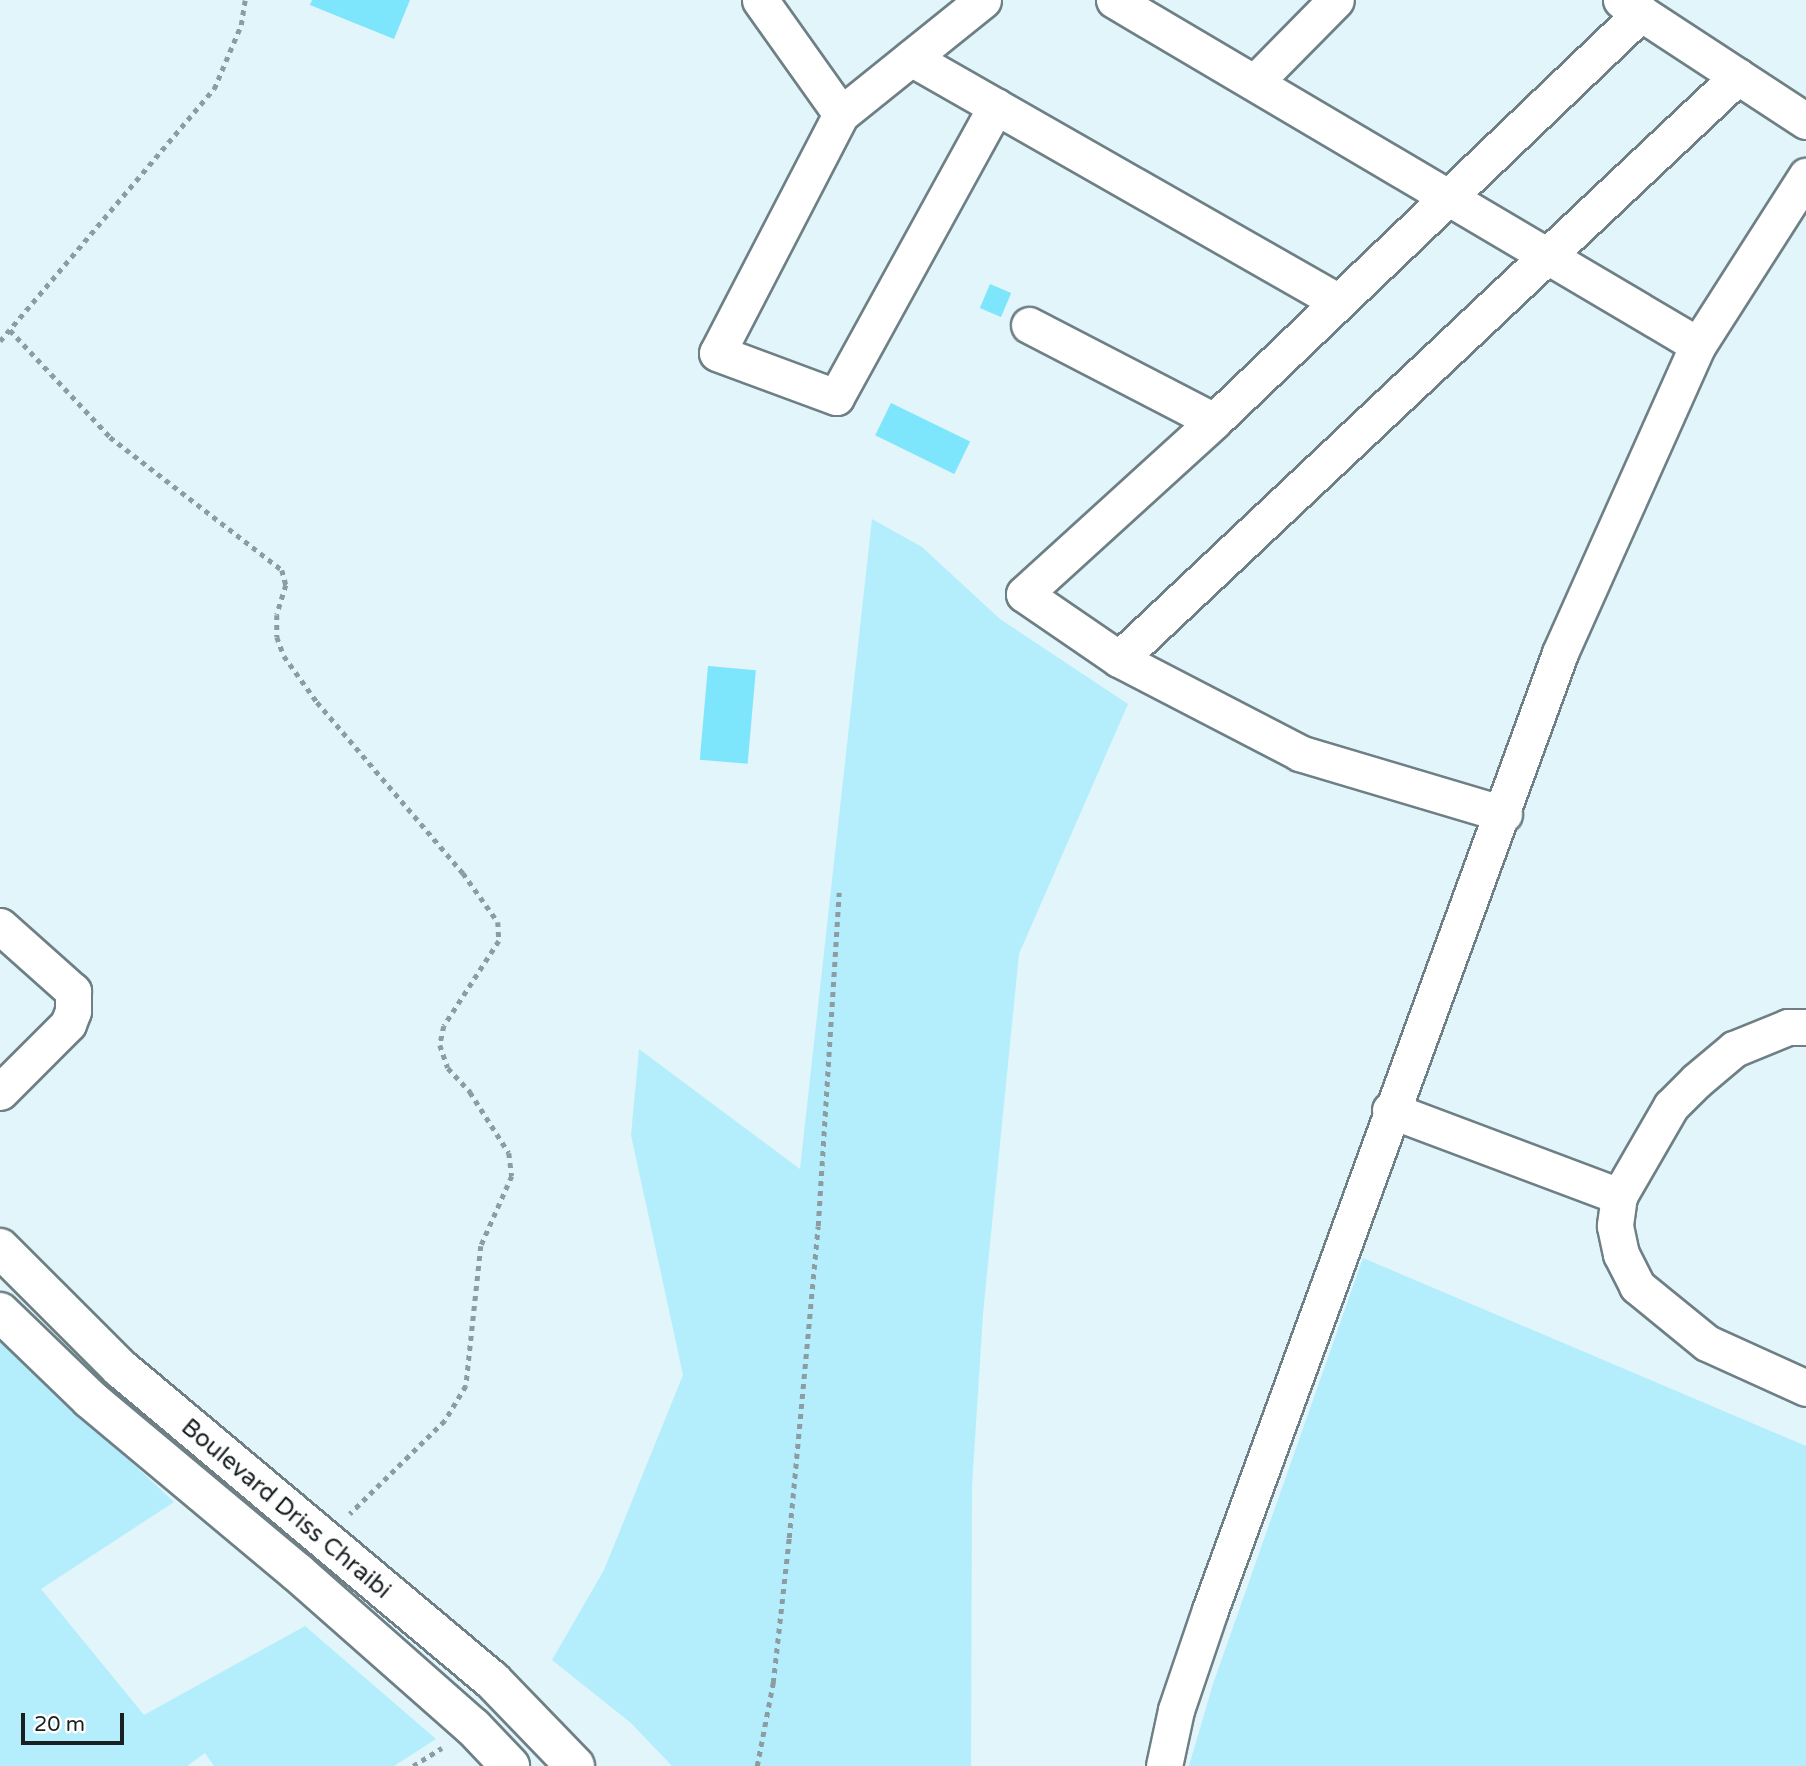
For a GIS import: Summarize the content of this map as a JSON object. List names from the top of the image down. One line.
{"streets":{"main road":["Boulevard Driss Chraibi"]},"scale_bar":"20 m"}
